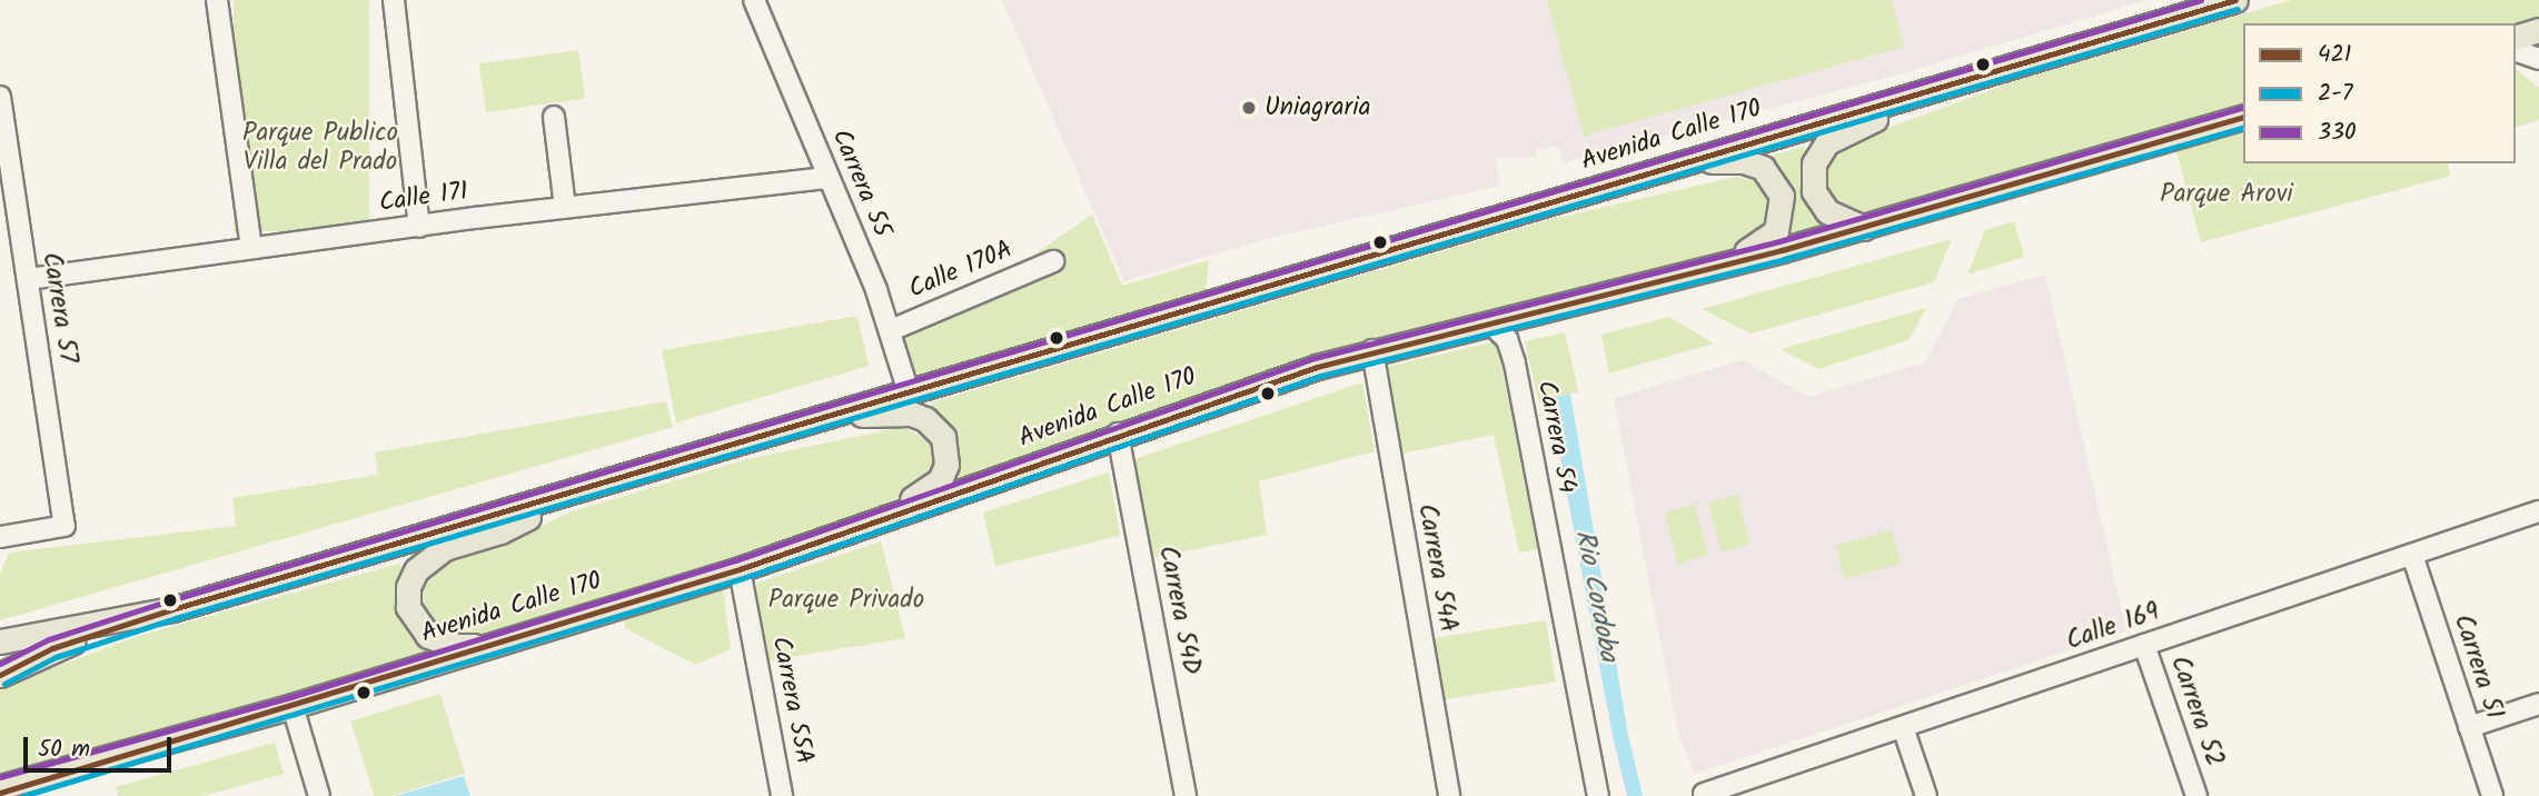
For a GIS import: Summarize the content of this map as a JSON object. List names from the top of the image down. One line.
{"streets":{"main road":["Avenida Calle 170"],"street":["Carrera 55","Calle 171","Calle 170A","Carrera 57","Carrera 54","Carrera 54A","Carrera 54D","Calle 169","Carrera 51","Carrera 55A","Carrera 52"]},"crossings":[["Avenida Calle 170","Carrera 55"],["Avenida Calle 170","Carrera 54"],["Avenida Calle 170","Carrera 54A"],["Avenida Calle 170","Carrera 54D"],["Avenida Calle 170","Carrera 55A"],["Carrera 55","Calle 171"],["Carrera 55","Calle 170A"],["Calle 171","Carrera 57"],["Calle 169","Carrera 51"],["Calle 169","Carrera 52"]],"water":["Rio Cordoba"],"parks":["Parque Publico Villa del Prado","Parque Arovi","Parque Privado"],"places":["Uniagraria"],"lines":["transit line 421","transit line 330","transit line 2-7"],"legend":["421","2-7","330"],"scale_bar":"50 m"}
